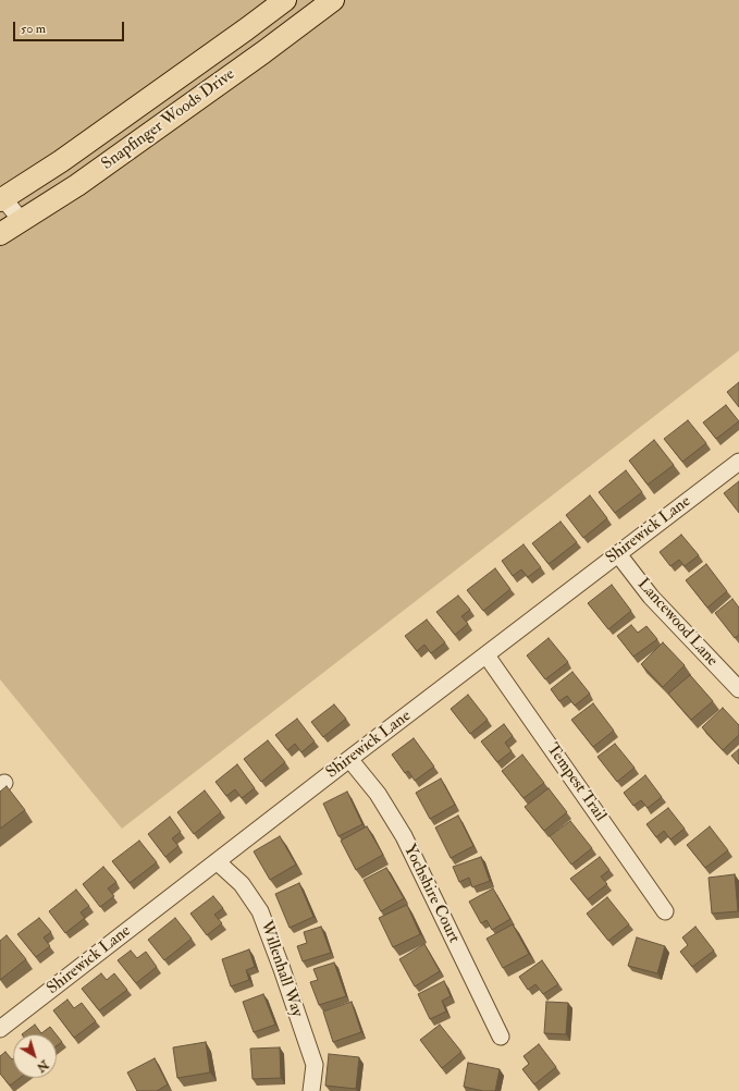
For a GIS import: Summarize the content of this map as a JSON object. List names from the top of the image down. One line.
{"streets":{"main road":["Snapfinger Woods Drive"],"street":["Shirewick Lane","Lancewood Lane","Tempest Trail","Yochshire Court","Willenhall Way"]},"crossings":[["Shirewick Lane","Lancewood Lane"],["Shirewick Lane","Tempest Trail"],["Shirewick Lane","Yochshire Court"],["Shirewick Lane","Willenhall Way"]],"scale_bar":"50 m","north":"bottom right"}
